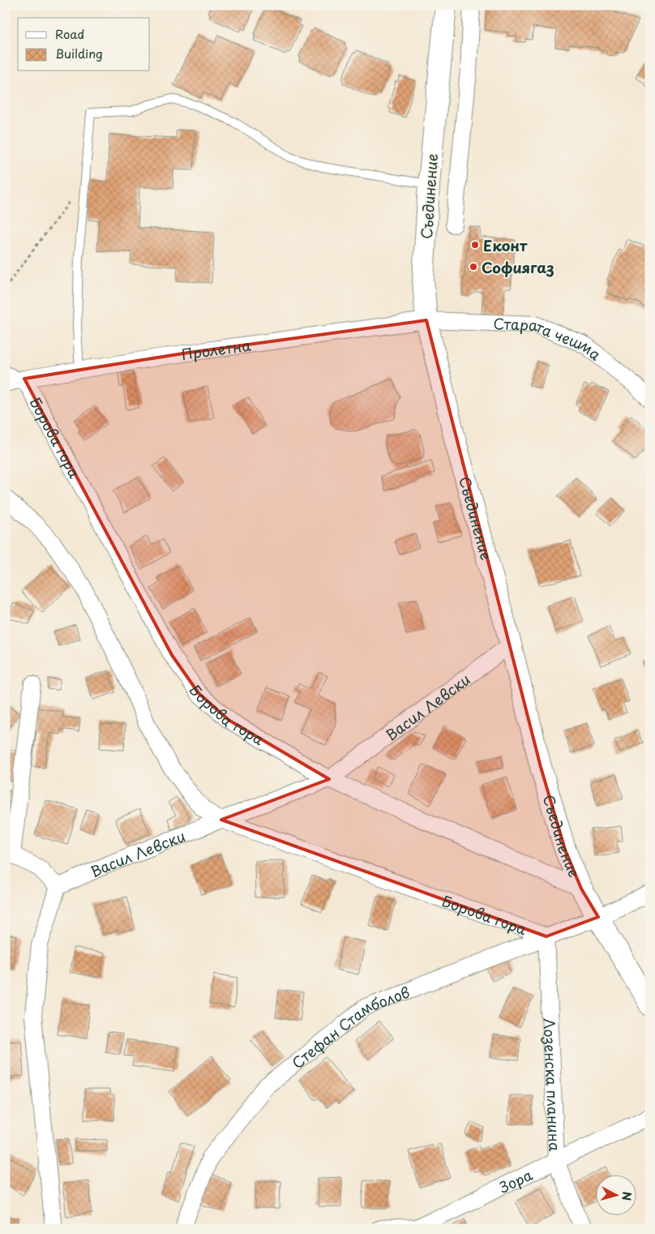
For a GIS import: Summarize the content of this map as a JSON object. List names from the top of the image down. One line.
{"streets":{"street":["Съединение","Старата чешма","Пролетна","Борова гора","Васил Левски","Стефан Стамболов","Лозенска планина","Зора"]},"crossings":[["Съединение","Старата чешма"],["Съединение","Пролетна"],["Съединение","Борова гора"],["Съединение","Васил Левски"],["Съединение","Стефан Стамболов"],["Старата чешма","Пролетна"],["Пролетна","Борова гора"],["Борова гора","Васил Левски"],["Борова гора","Стефан Стамболов"],["Борова гора","Лозенска планина"],["Стефан Стамболов","Лозенска планина"],["Лозенска планина","Зора"]],"places":["Еконт","Софиягаз"],"legend":["Road","Building"],"north":"right"}
